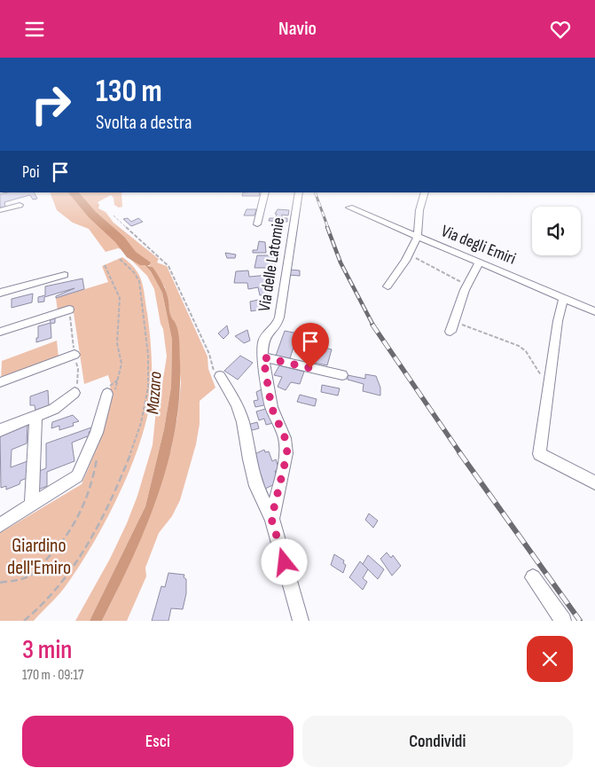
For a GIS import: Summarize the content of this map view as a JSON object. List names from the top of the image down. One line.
{"streets":{"street":["Via degli Emiri","Via delle Latomie"]},"water":["Mazaro"],"parks":["Giardino dell'Emiro"],"page":{"header":"Navio","turn":["130 m","Svolta a destra"],"then":"Poi","heading":["3 min","170 m · 09:17"],"buttons":["Esci","Condividi"]}}
